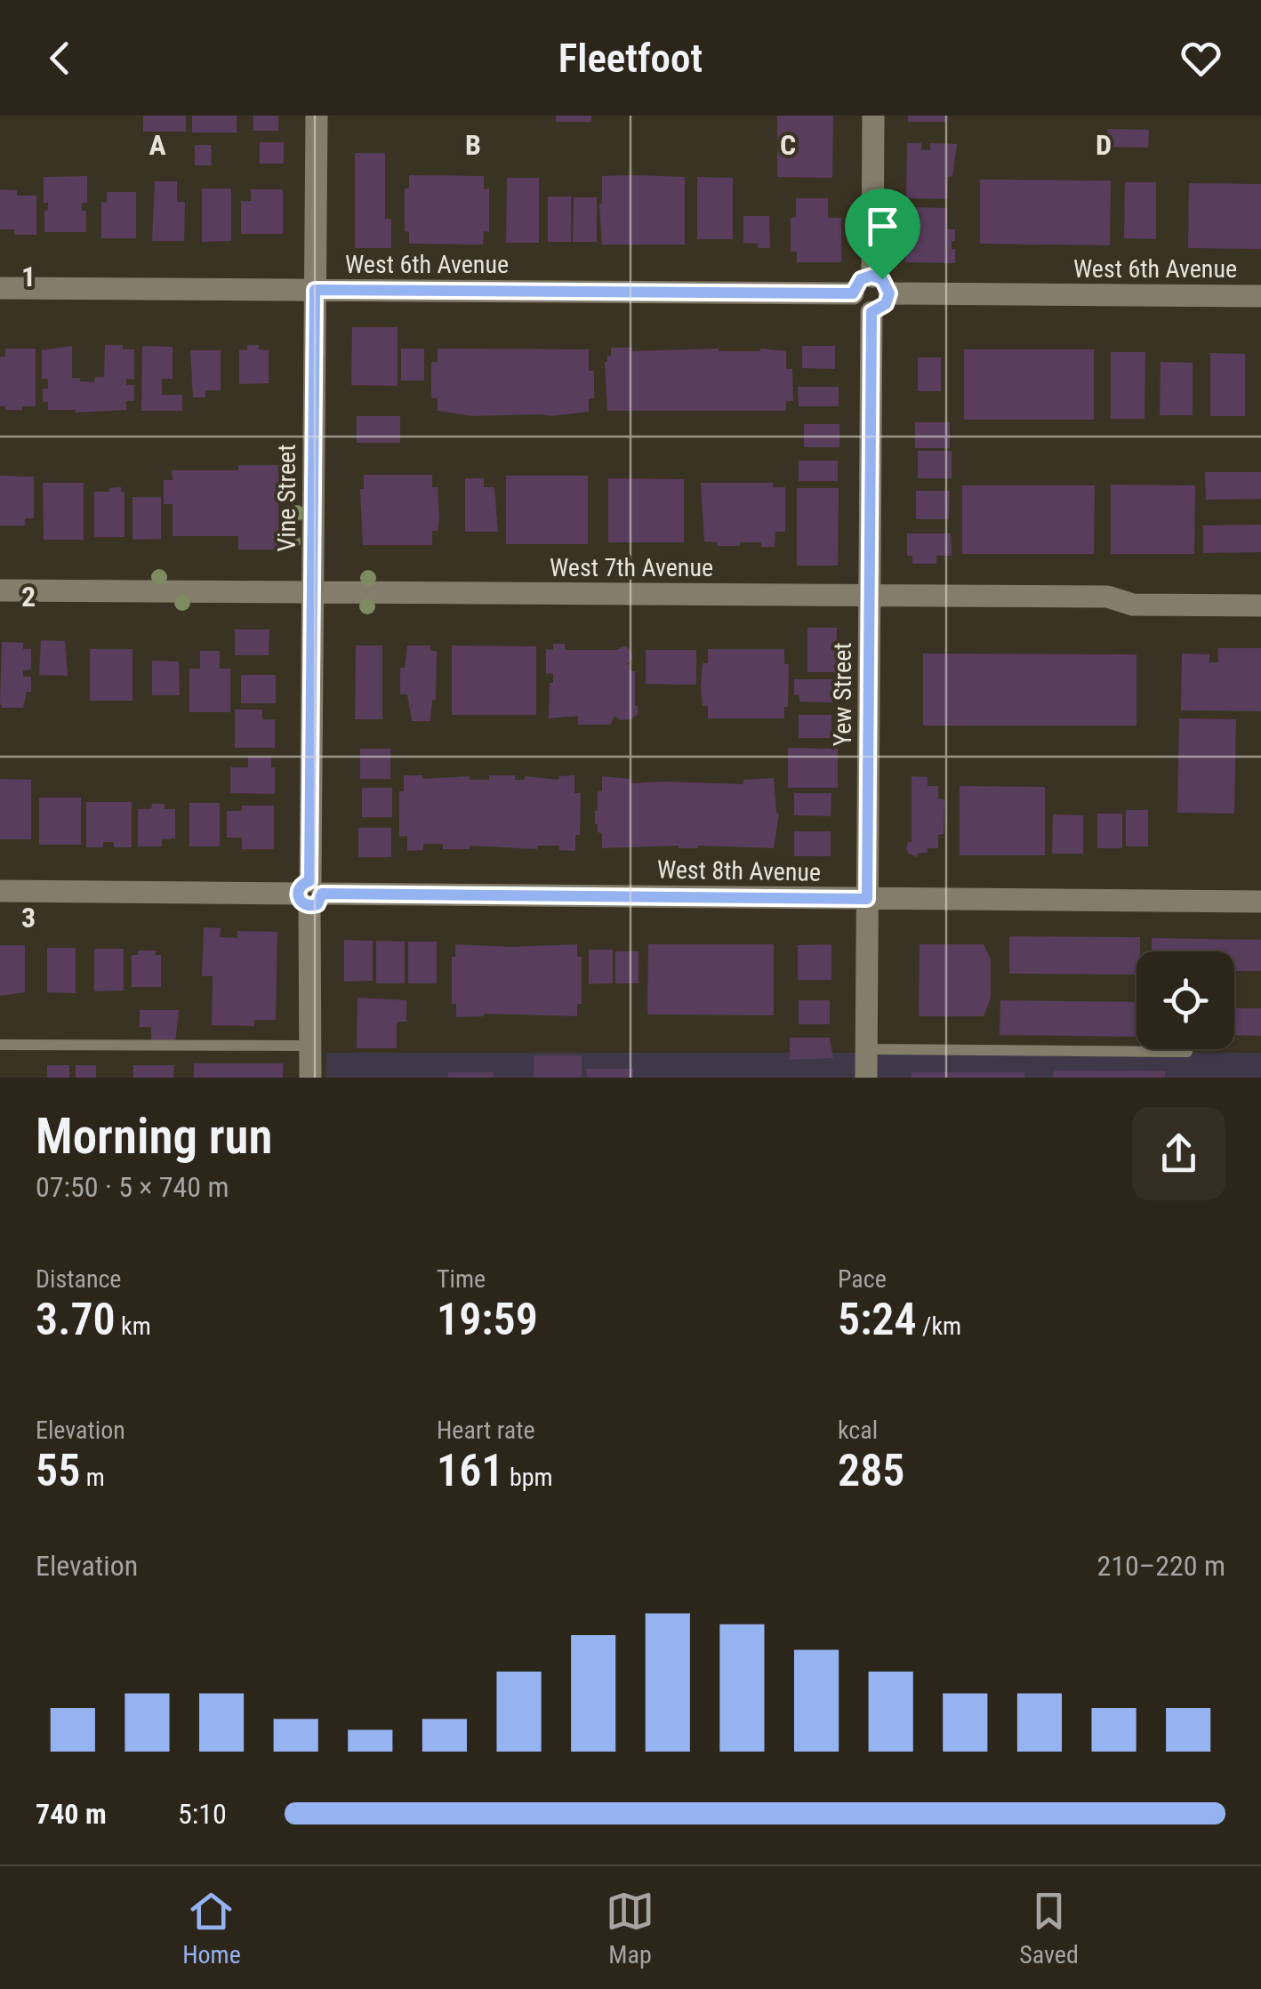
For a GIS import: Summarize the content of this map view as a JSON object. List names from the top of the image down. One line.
{"streets":{"street":["West 6th Avenue","Vine Street","West 7th Avenue","Yew Street","West 8th Avenue"]},"crossings":[["West 6th Avenue","Vine Street"],["West 6th Avenue","Yew Street"],["Vine Street","West 7th Avenue"],["Vine Street","West 8th Avenue"],["West 7th Avenue","Yew Street"],["Yew Street","West 8th Avenue"]],"page":{"header":"Fleetfoot","heading":["Morning run","07:50 · 5 × 740 m"],"stats":[["Distance","3.70 km"],["Time","19:59"],["Pace","5:24 /km"],["Elevation","55 m"],["Heart rate","161 bpm"],["kcal","285"]],"chart":["Elevation","210–220 m"],"list":[{"name":"740 m","note":"5:10"}],"tabs":["Home","Map","Saved"]},"grid":{"columns":["A","B","C","D"],"rows":["1","2","3"]}}
